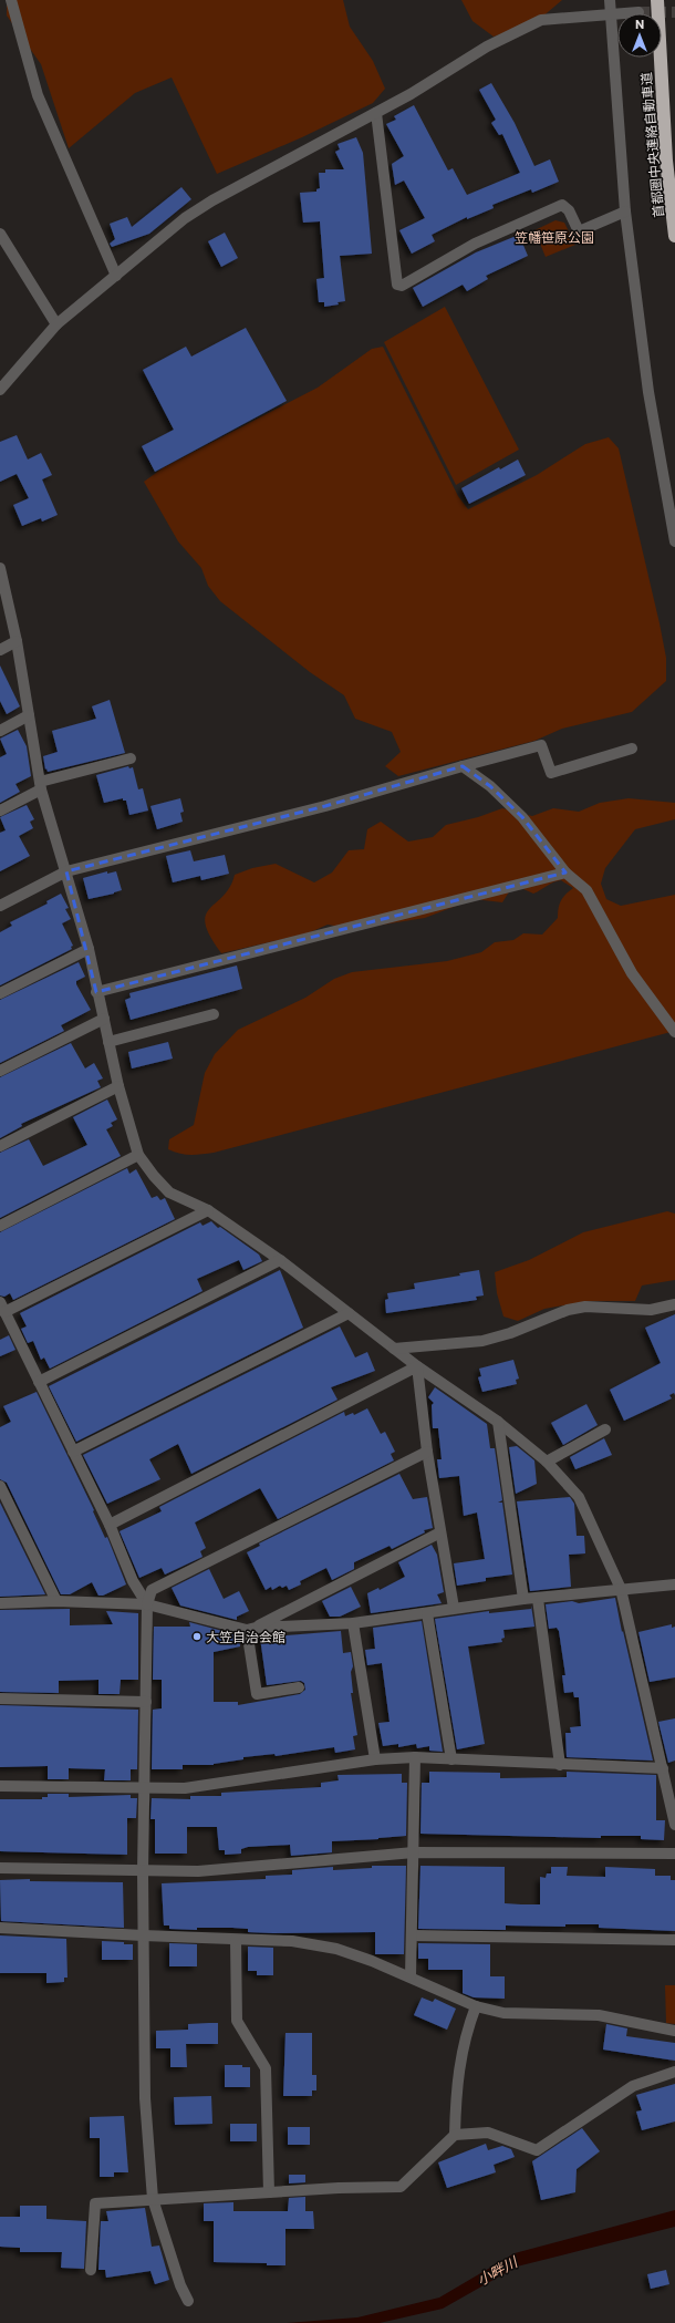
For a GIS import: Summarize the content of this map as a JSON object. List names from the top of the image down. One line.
{"streets":{"highway":["首都圏中央連絡自動車道"]},"water":["小畔川"],"parks":["笠幡笹原公園"],"places":["大笠自治会館"],"north":"top"}
